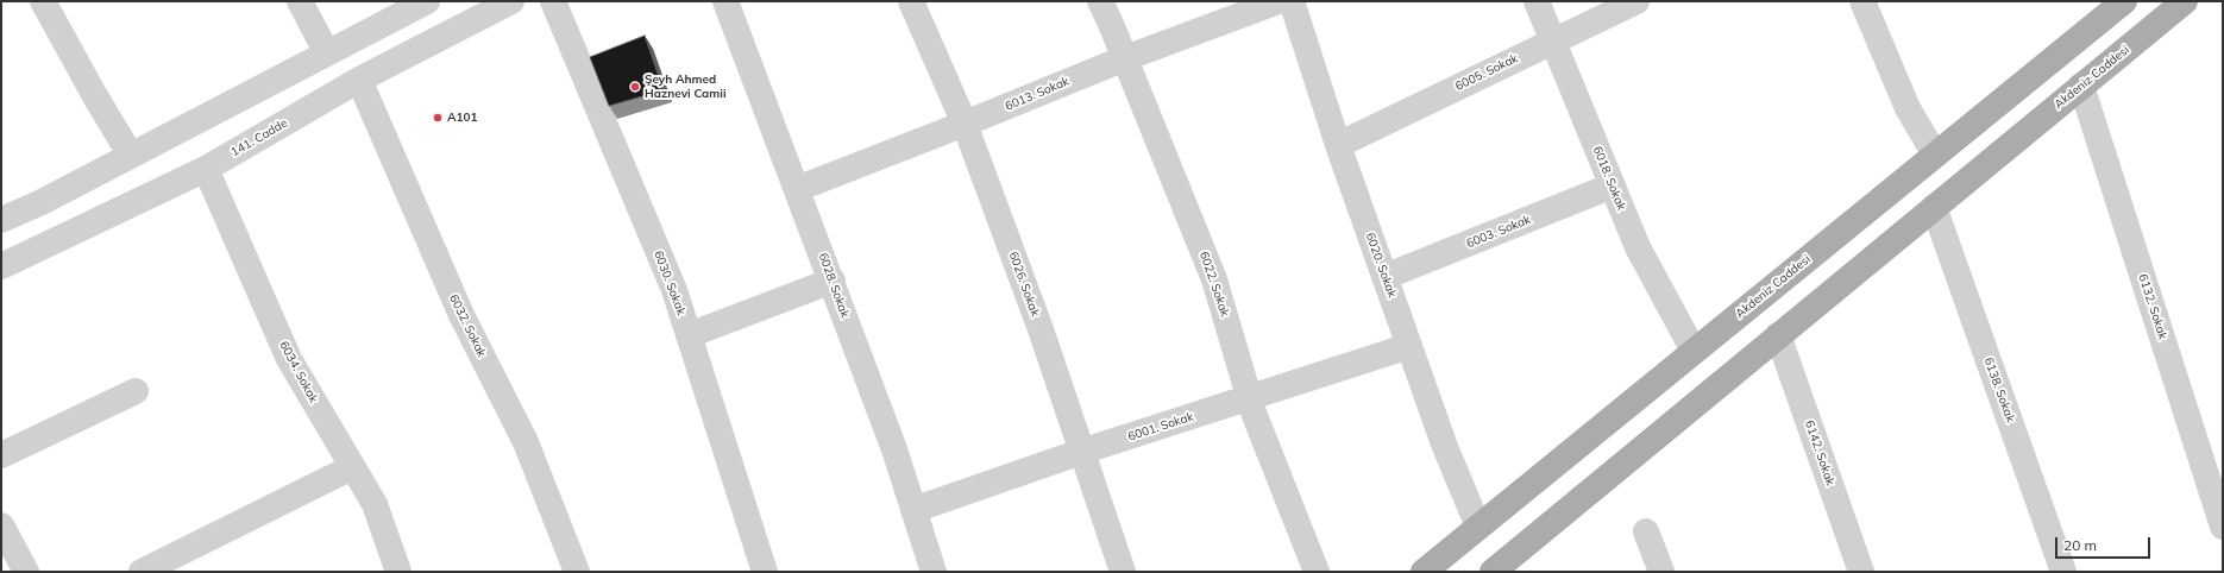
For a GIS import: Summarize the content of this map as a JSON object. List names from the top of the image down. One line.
{"streets":{"main road":["Akdeniz Caddesi"],"street":["6005. Sokak","6013. Sokak","141. Cadde","6018. Sokak","6003. Sokak","6020. Sokak","6030. Sokak","6026. Sokak","6022. Sokak","6028. Sokak","6132. Sokak","6032. Sokak","6034. Sokak","6138. Sokak","6001. Sokak","6142. Sokak"]},"crossings":[["6005. Sokak","6018. Sokak"],["6005. Sokak","6020. Sokak"],["Akdeniz Caddesi","6018. Sokak"],["Akdeniz Caddesi","6020. Sokak"],["Akdeniz Caddesi","6132. Sokak"],["Akdeniz Caddesi","6138. Sokak"],["Akdeniz Caddesi","6142. Sokak"],["6013. Sokak","6026. Sokak"],["6013. Sokak","6022. Sokak"],["6013. Sokak","6028. Sokak"],["141. Cadde","6032. Sokak"],["141. Cadde","6034. Sokak"],["6018. Sokak","6003. Sokak"],["6003. Sokak","6020. Sokak"],["6020. Sokak","6001. Sokak"],["6026. Sokak","6001. Sokak"],["6022. Sokak","6001. Sokak"],["6028. Sokak","6001. Sokak"]],"places":["Şeyh Ahmed Haznevi Camii","A101"],"scale_bar":"20 m"}
